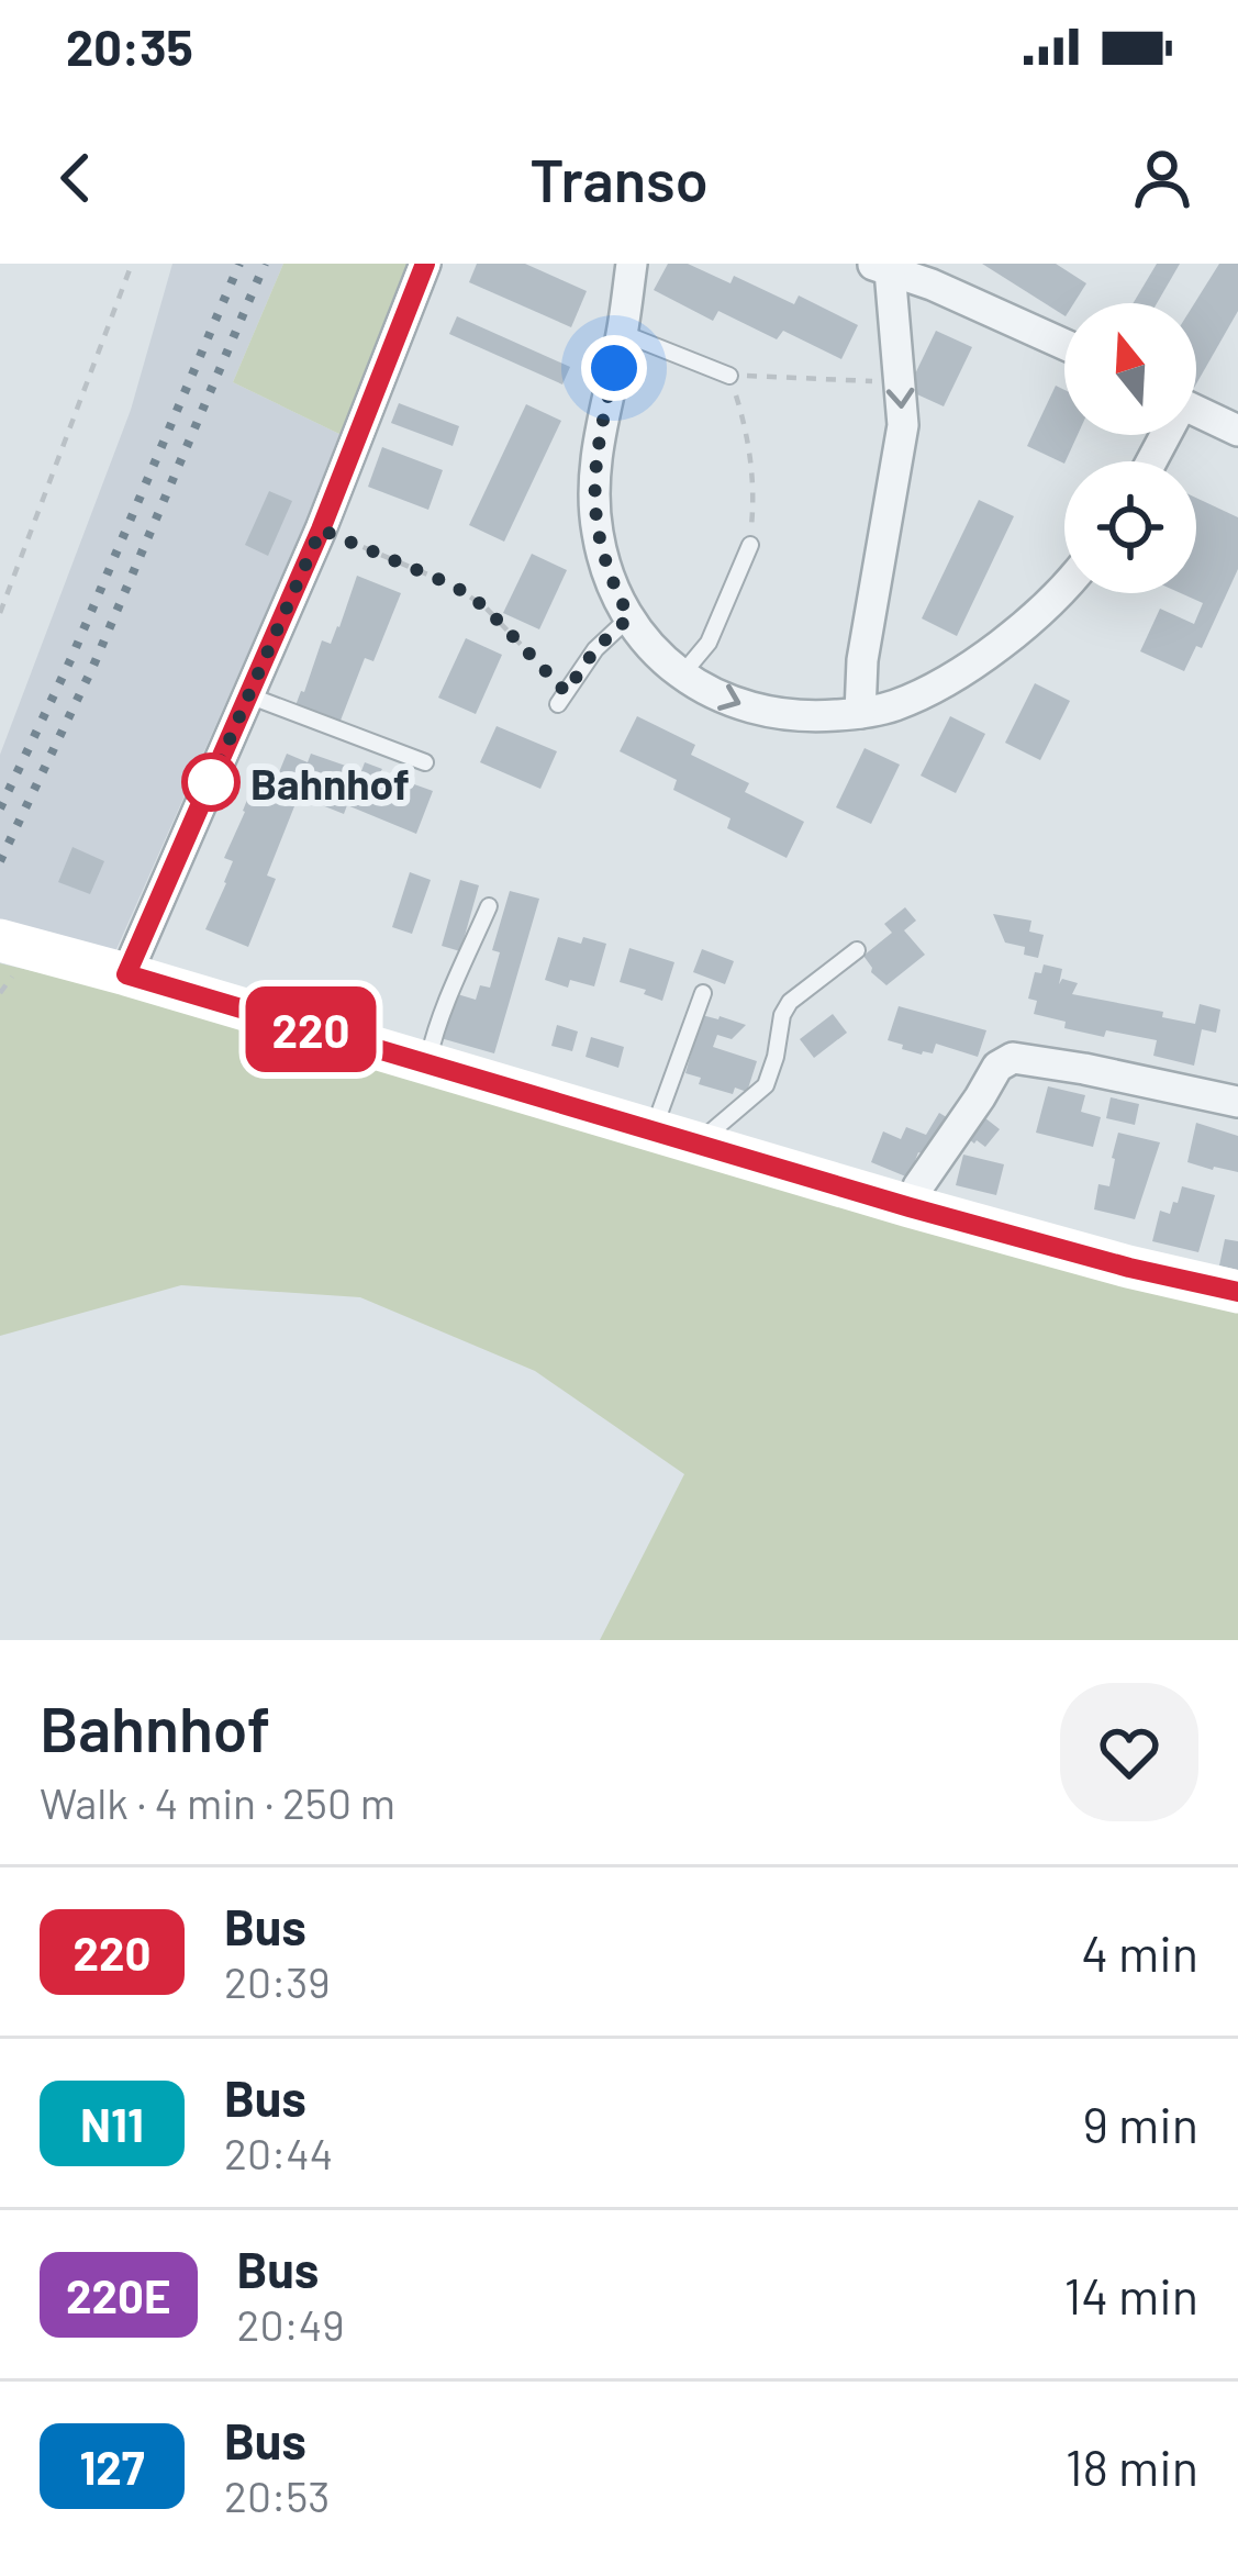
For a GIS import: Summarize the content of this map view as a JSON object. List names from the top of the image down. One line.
{"places":["Bahnhof"],"lines":["bus line 220"],"north":"top","page":{"status":"20:35","header":"Transo","on_map":"220","heading":["Bahnhof","Walk · 4 min · 250 m"],"list":[{"mark":"220","name":"Bus","note":"20:39","value":"4 min"},{"mark":"N11","name":"Bus","note":"20:44","value":"9 min"},{"mark":"220E","name":"Bus","note":"20:49","value":"14 min"},{"mark":"127","name":"Bus","note":"20:53","value":"18 min"}]}}
